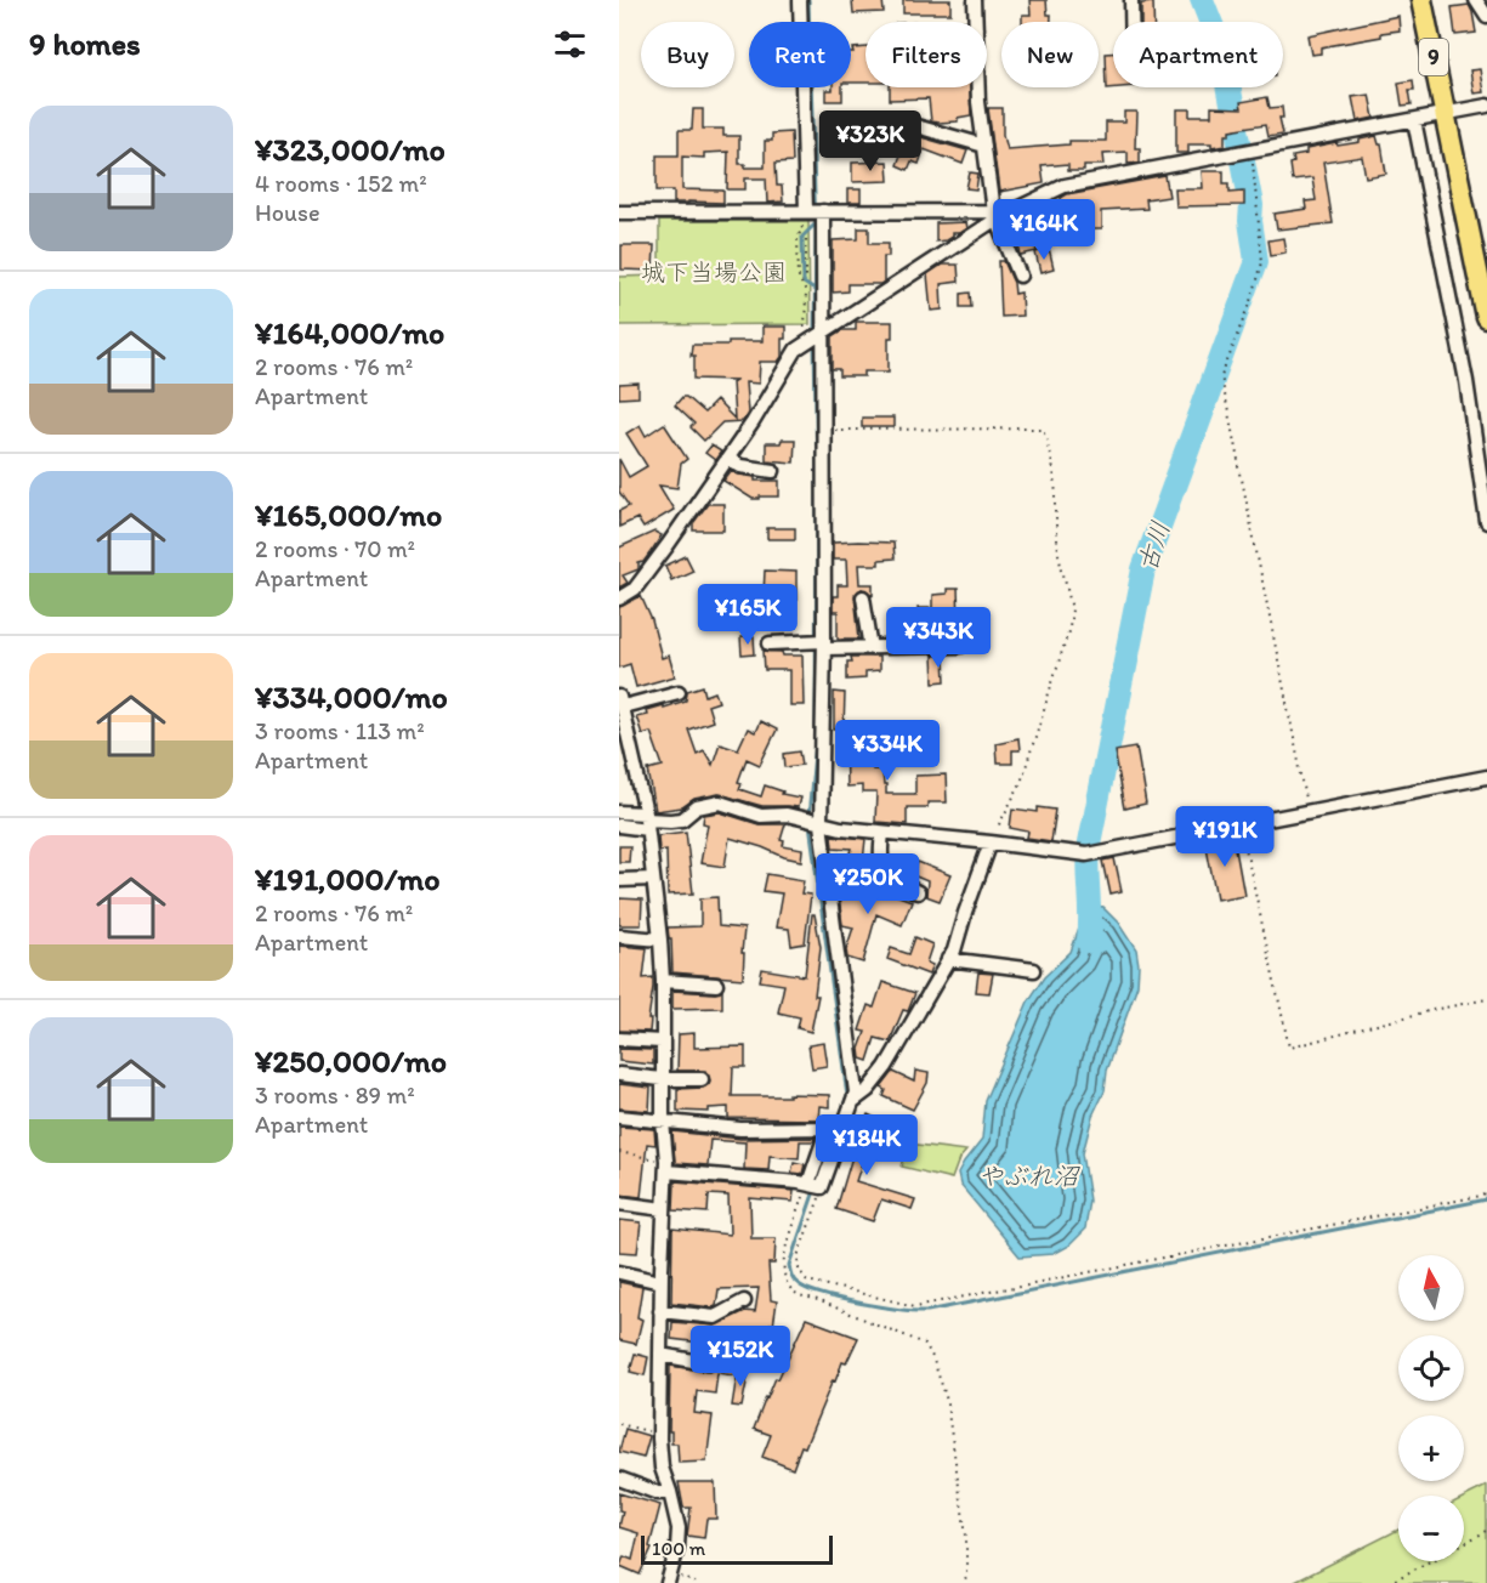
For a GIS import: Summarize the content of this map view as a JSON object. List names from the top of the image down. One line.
{"streets":{"main road":["9"]},"water":["古川","やぶれ沼"],"parks":["城下当場公園"],"scale_bar":"100 m","north":"top","page":{"heading":"9 homes","chip":["Buy","Rent","Filters","New","Apartment"],"list":[{"name":"¥323,000/mo","note":"4 rooms · 152 m² · House"},{"name":"¥164,000/mo","note":"2 rooms · 76 m² · Apartment"},{"name":"¥165,000/mo","note":"2 rooms · 70 m² · Apartment"},{"name":"¥334,000/mo","note":"3 rooms · 113 m² · Apartment"},{"name":"¥191,000/mo","note":"2 rooms · 76 m² · Apartment"},{"name":"¥250,000/mo","note":"3 rooms · 89 m² · Apartment"}],"price":["¥323K","¥164K","¥165K","¥343K","¥334K","¥191K","¥250K","¥184K","¥152K"],"map_buttons":["+","−"],"scale":"100 m"}}
